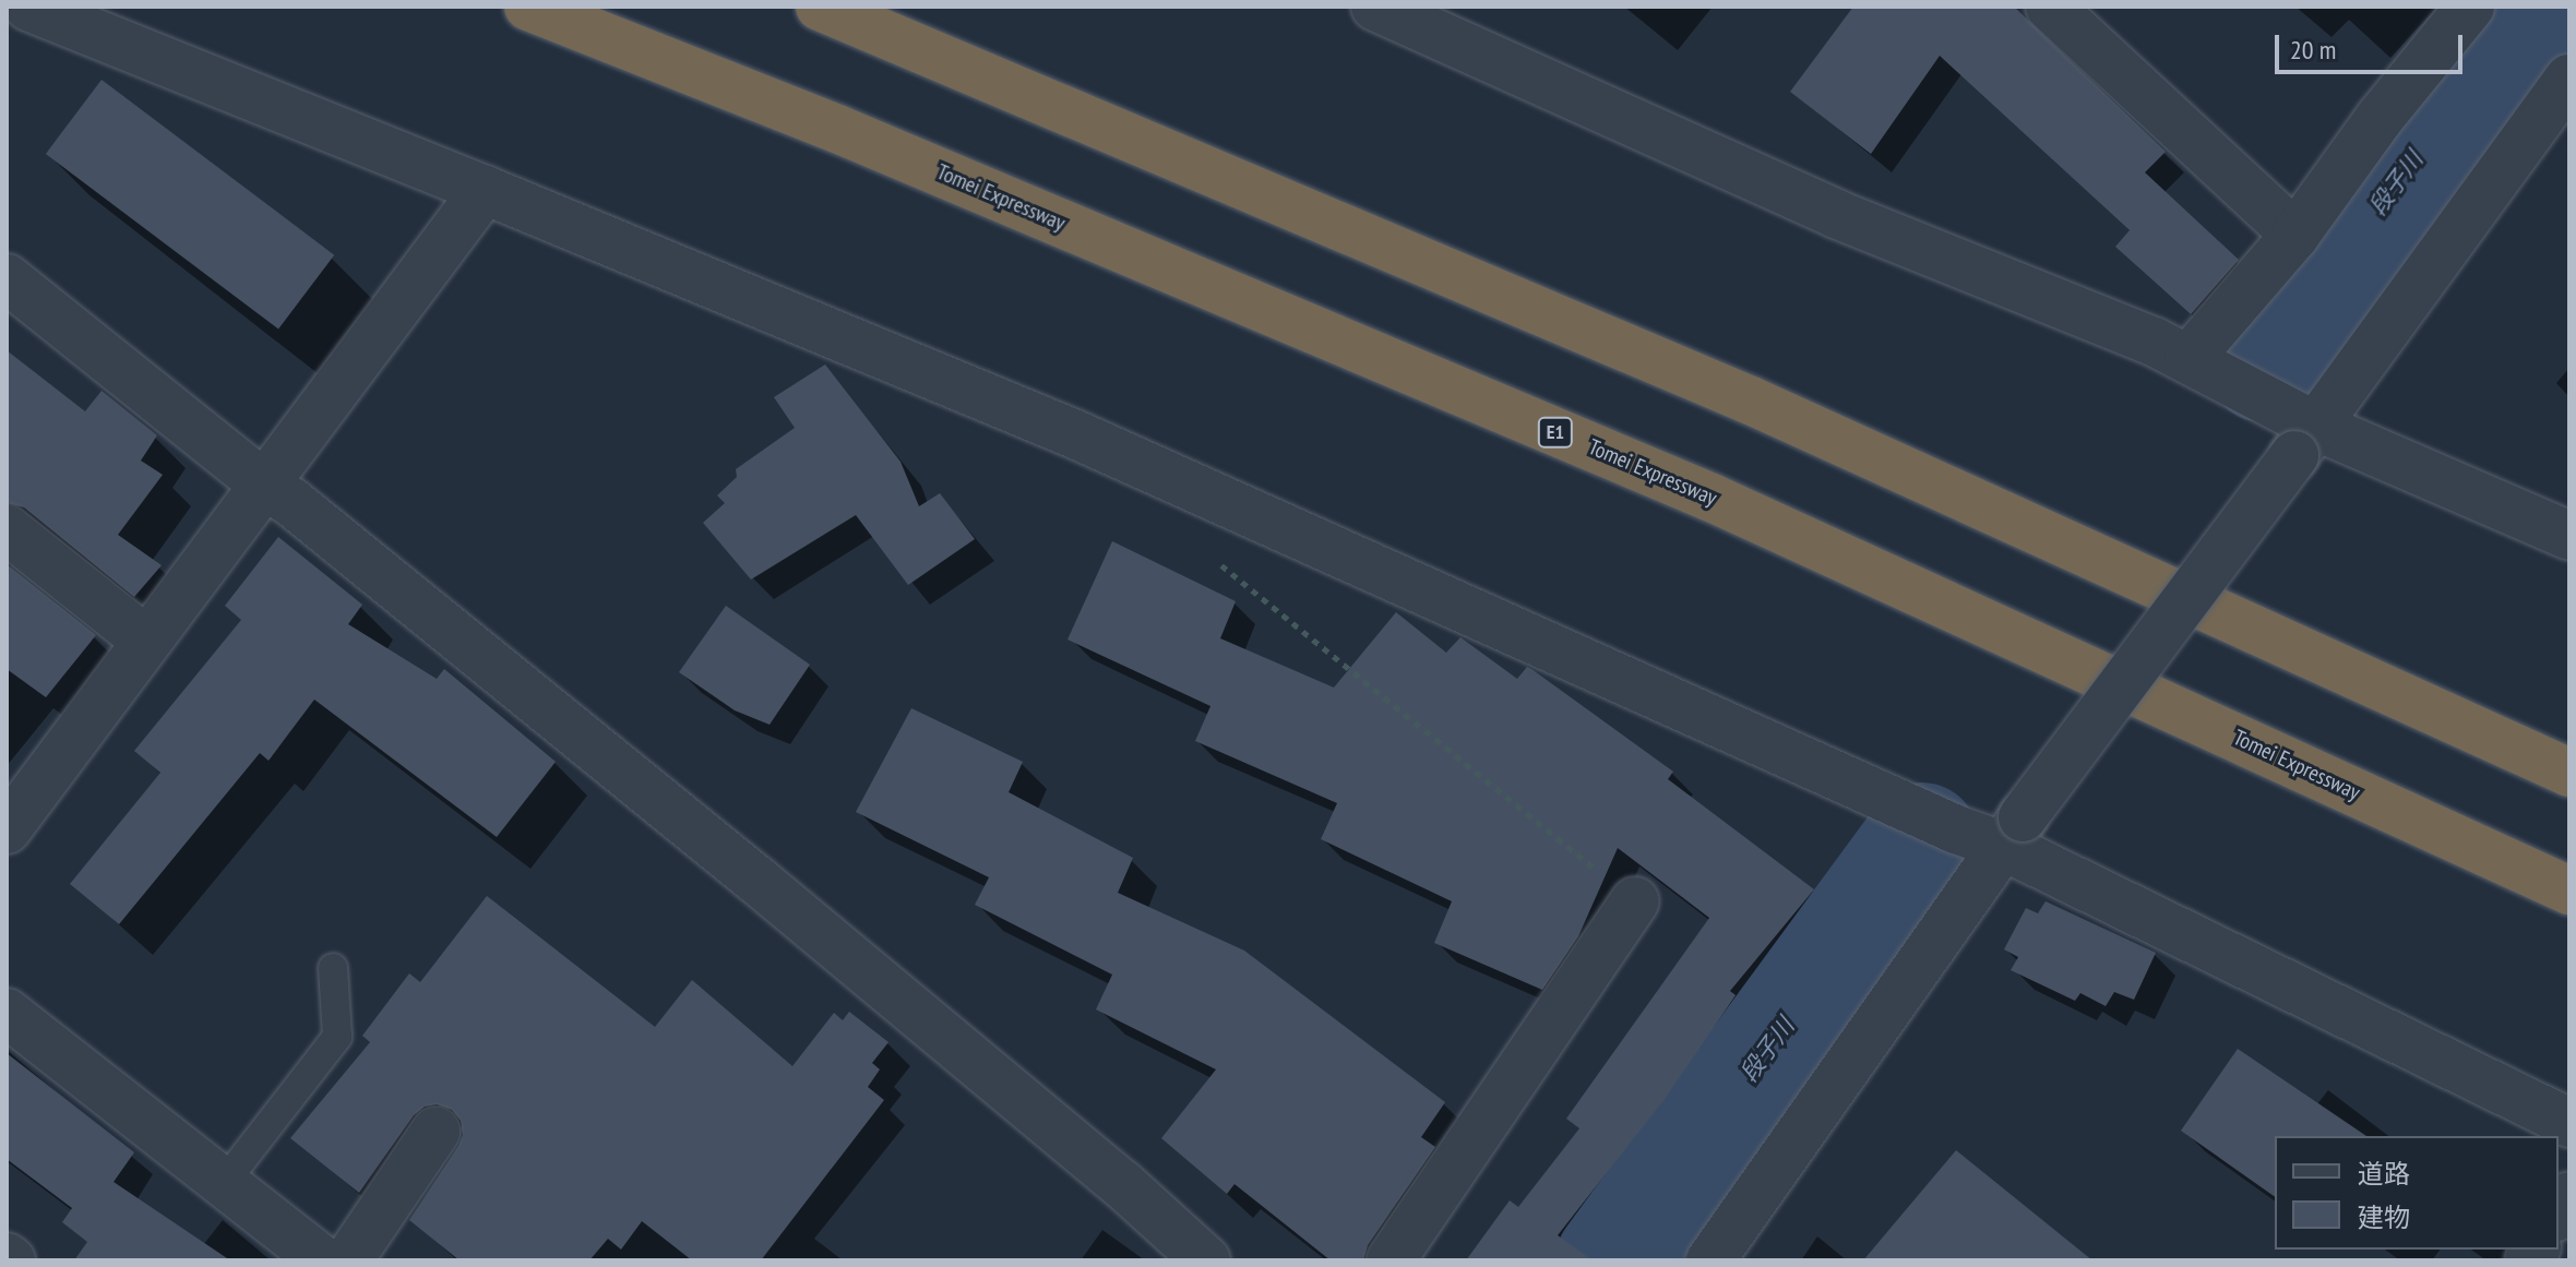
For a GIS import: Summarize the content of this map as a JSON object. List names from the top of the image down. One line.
{"streets":{"highway":["Tomei Expressway","E1"]},"water":["段子川"],"legend":["道路","建物"],"scale_bar":"20 m"}
